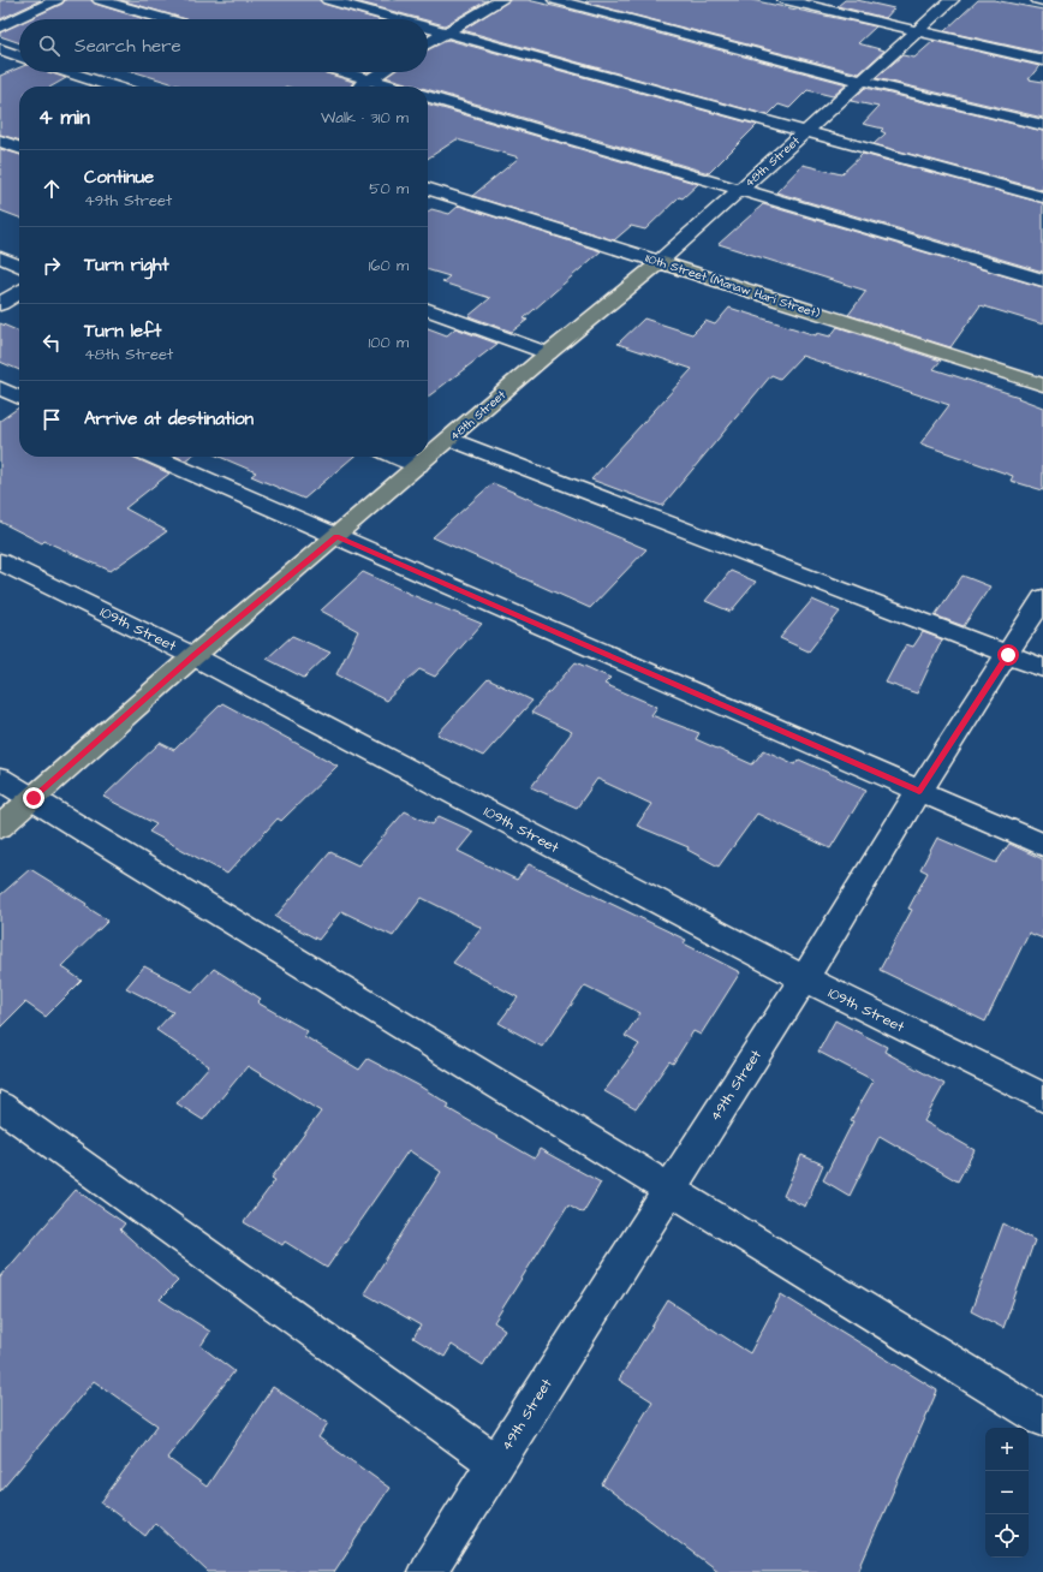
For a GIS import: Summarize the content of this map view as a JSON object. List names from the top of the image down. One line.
{"streets":{"main road":["48th Street","110th Street (Manaw Hari Street)"],"street":["109th Street","49th Street"]},"crossings":[["48th Street","110th Street (Manaw Hari Street)"],["48th Street","109th Street"],["109th Street","49th Street"]],"page":{"search":"Search here","heading":["4 min","Walk · 310 m"],"list":[["Continue","49th Street","50 m"],["Turn right","160 m"],["Turn left","48th Street","100 m"],"Arrive at destination"],"map_buttons":["+","−"]}}
